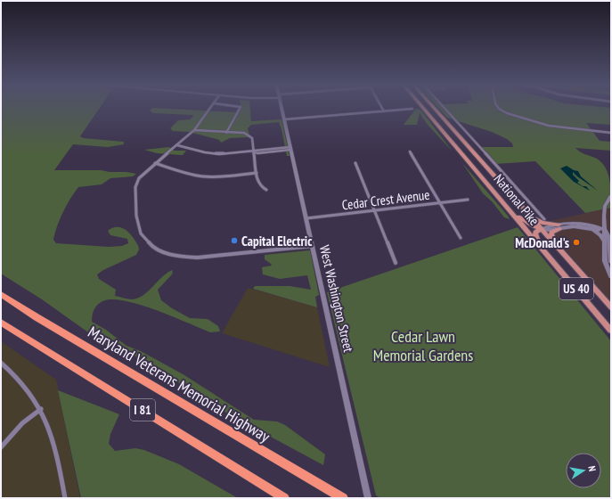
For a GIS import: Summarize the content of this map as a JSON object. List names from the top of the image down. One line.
{"streets":{"highway":["Maryland Veterans Memorial Highway","I 81"],"main road":["National Pike","US 40","West Washington Street"],"street":["Cedar Crest Avenue"]},"crossings":[["Cedar Crest Avenue","West Washington Street"]],"parks":["Cedar Lawn Memorial Gardens"],"places":["Capital Electric","McDonald's"],"north":"right"}
